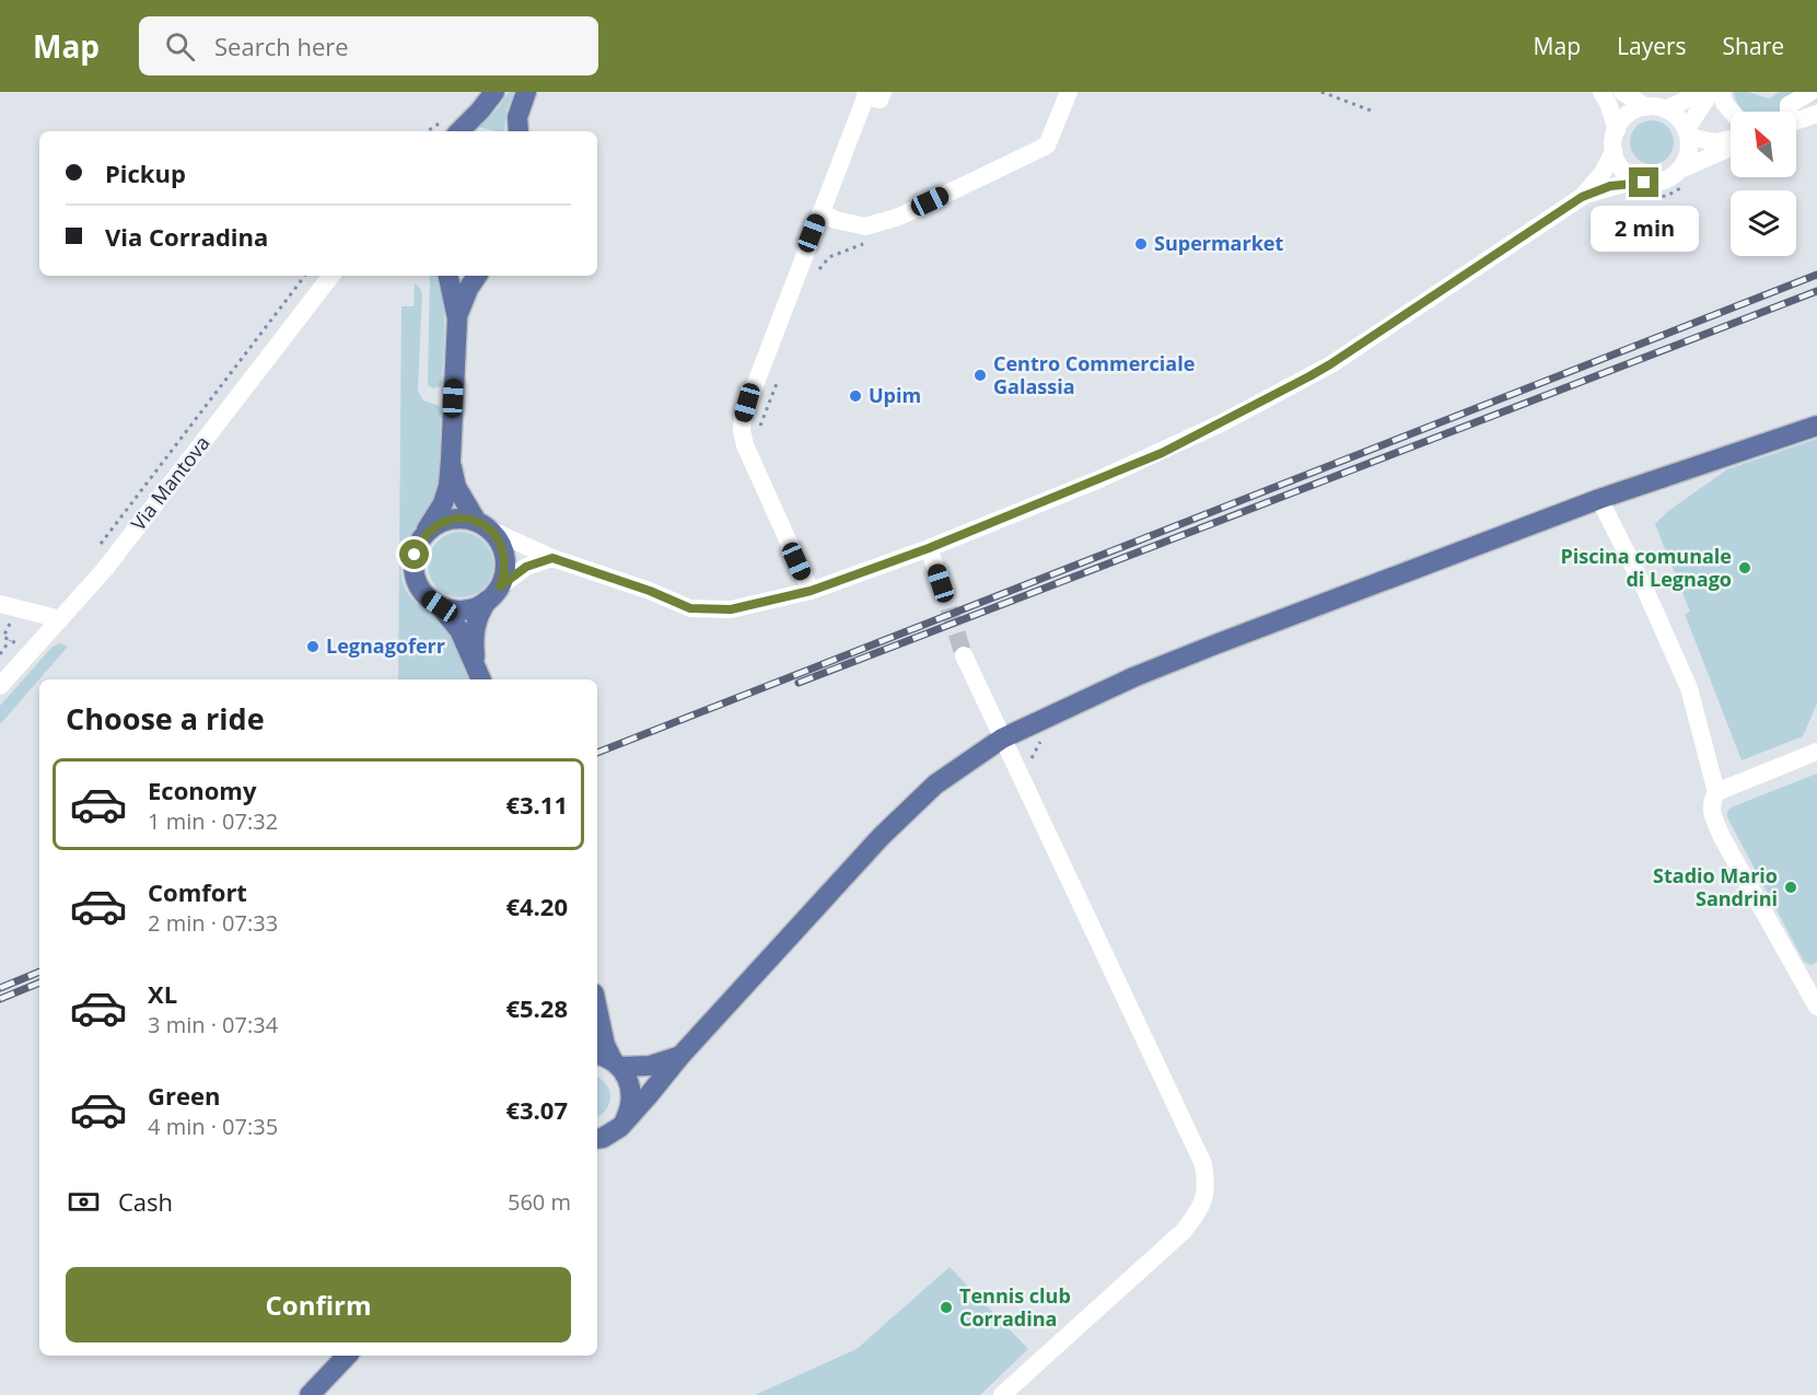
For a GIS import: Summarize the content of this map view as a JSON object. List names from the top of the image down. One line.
{"streets":{"street":["Via Mantova"]},"places":["Supermarket","Centro Commerciale Galassia","Upim","Piscina comunale di Legnago","Legnagoferr","Stadio Mario Sandrini","Tennis club Corradina"],"north":"top left","page":{"header":"Map","search":"Search here","nav":["Map","Layers","Share"],"banner":["Pickup","Via Corradina"],"bubble":"2 min","heading":"Choose a ride","list":[{"name":"Economy","note":"1 min · 07:32","value":"€3.11"},{"name":"Comfort","note":"2 min · 07:33","value":"€4.20"},{"name":"XL","note":"3 min · 07:34","value":"€5.28"},{"name":"Green","note":"4 min · 07:35","value":"€3.07"}],"pay":["Cash","560 m"],"buttons":"Confirm"}}
